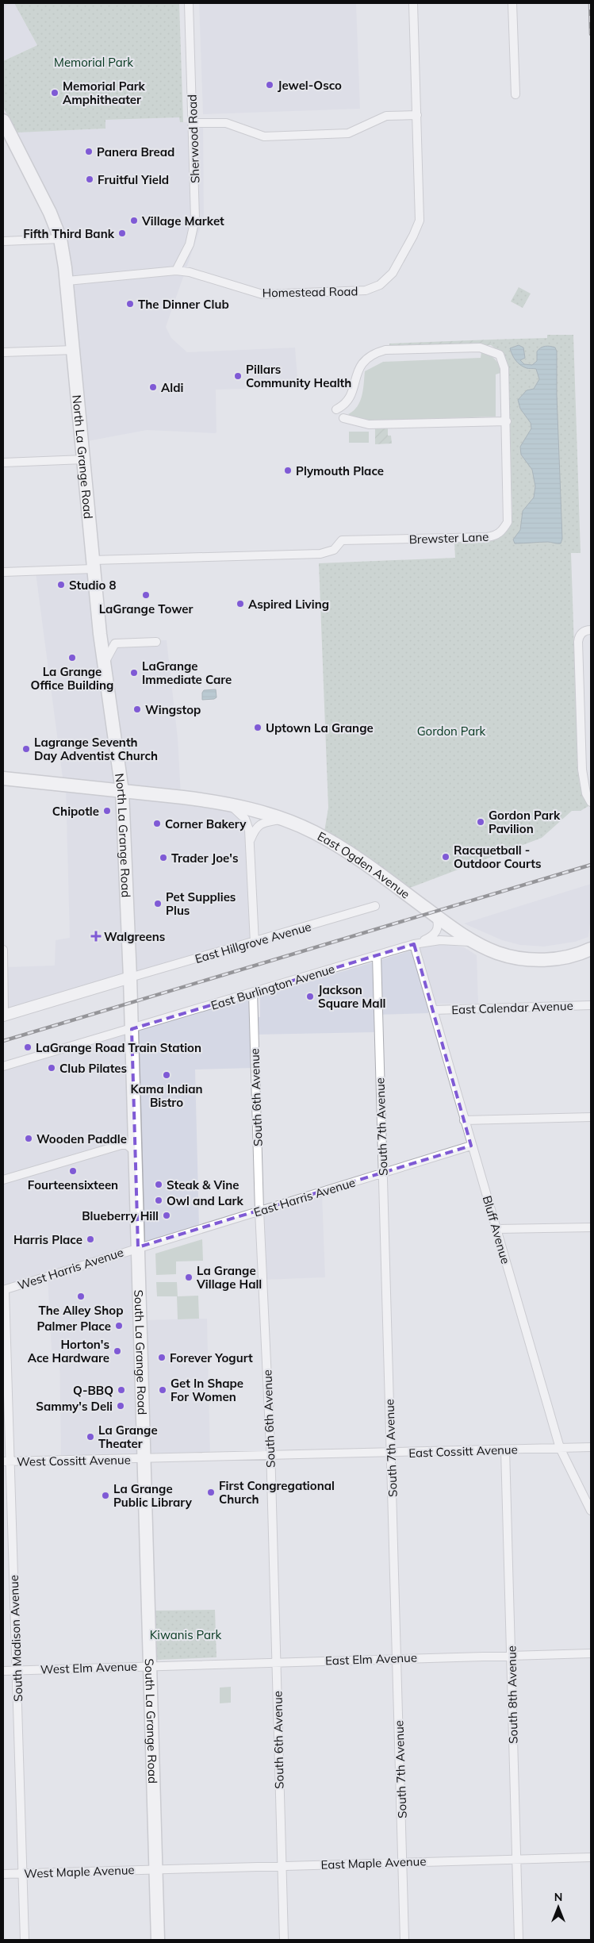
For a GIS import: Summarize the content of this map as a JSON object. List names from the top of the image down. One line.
{"streets":{"main road":["North La Grange Road","East Ogden Avenue","South La Grange Road"],"street":["Sherwood Road","Homestead Road","Brewster Lane","East Hillgrove Avenue","East Burlington Avenue","East Calendar Avenue","South 6th Avenue","South 7th Avenue","East Harris Avenue","Bluff Avenue","West Harris Avenue","East Cossitt Avenue","West Cossitt Avenue","South Madison Avenue","East Elm Avenue","West Elm Avenue","South 8th Avenue","East Maple Avenue","West Maple Avenue"]},"crossings":[["Sherwood Road","Homestead Road"],["Homestead Road","North La Grange Road"],["North La Grange Road","Brewster Lane"],["North La Grange Road","East Ogden Avenue"],["North La Grange Road","East Hillgrove Avenue"],["North La Grange Road","South La Grange Road"],["East Ogden Avenue","East Burlington Avenue"],["East Hillgrove Avenue","South La Grange Road"],["East Burlington Avenue","South 6th Avenue"],["East Burlington Avenue","South 7th Avenue"],["East Burlington Avenue","Bluff Avenue"],["East Burlington Avenue","South La Grange Road"],["East Calendar Avenue","Bluff Avenue"],["South 6th Avenue","East Harris Avenue"],["South 6th Avenue","East Cossitt Avenue"],["South 6th Avenue","East Elm Avenue"],["South 6th Avenue","East Maple Avenue"],["South 7th Avenue","East Harris Avenue"],["South 7th Avenue","East Cossitt Avenue"],["South 7th Avenue","East Elm Avenue"],["South 7th Avenue","East Maple Avenue"],["East Harris Avenue","Bluff Avenue"],["East Harris Avenue","West Harris Avenue"],["East Harris Avenue","South La Grange Road"],["Bluff Avenue","East Cossitt Avenue"],["West Harris Avenue","South La Grange Road"],["West Harris Avenue","South Madison Avenue"],["South La Grange Road","East Cossitt Avenue"],["South La Grange Road","West Cossitt Avenue"],["South La Grange Road","East Elm Avenue"],["South La Grange Road","West Elm Avenue"],["South La Grange Road","East Maple Avenue"],["South La Grange Road","West Maple Avenue"],["East Cossitt Avenue","West Cossitt Avenue"],["East Cossitt Avenue","South 8th Avenue"],["West Cossitt Avenue","South Madison Avenue"],["South Madison Avenue","West Elm Avenue"],["South Madison Avenue","West Maple Avenue"],["East Elm Avenue","West Elm Avenue"],["East Elm Avenue","South 8th Avenue"],["South 8th Avenue","East Maple Avenue"],["East Maple Avenue","West Maple Avenue"]],"parks":["Memorial Park","Gordon Park","Kiwanis Park"],"places":{"other":["Jewel-Osco","Memorial Park Amphitheater","Panera Bread","Fruitful Yield","Village Market","Fifth Third Bank","The Dinner Club","Pillars Community Health","Aldi","Plymouth Place","Studio 8","LaGrange Tower","Aspired Living","La Grange Office Building","LaGrange Immediate Care","Wingstop","Uptown La Grange","Lagrange Seventh Day Adventist Church","Chipotle","Gordon Park Pavilion","Corner Bakery","Racquetball - Outdoor Courts","Trader Joe's","Pet Supplies Plus","Jackson Square Mall","LaGrange Road Train Station","Club Pilates","Kama Indian Bistro","Wooden Paddle","Fourteensixteen","Steak & Vine","Owl and Lark","Blueberry Hill","Harris Place","La Grange Village Hall","The Alley Shop","Palmer Place","Horton's Ace Hardware","Forever Yogurt","Q-BBQ","Get In Shape For Women","Sammy's Deli","La Grange Theater","First Congregational Church","La Grange Public Library"],"health":["Walgreens"]},"north":"top"}
